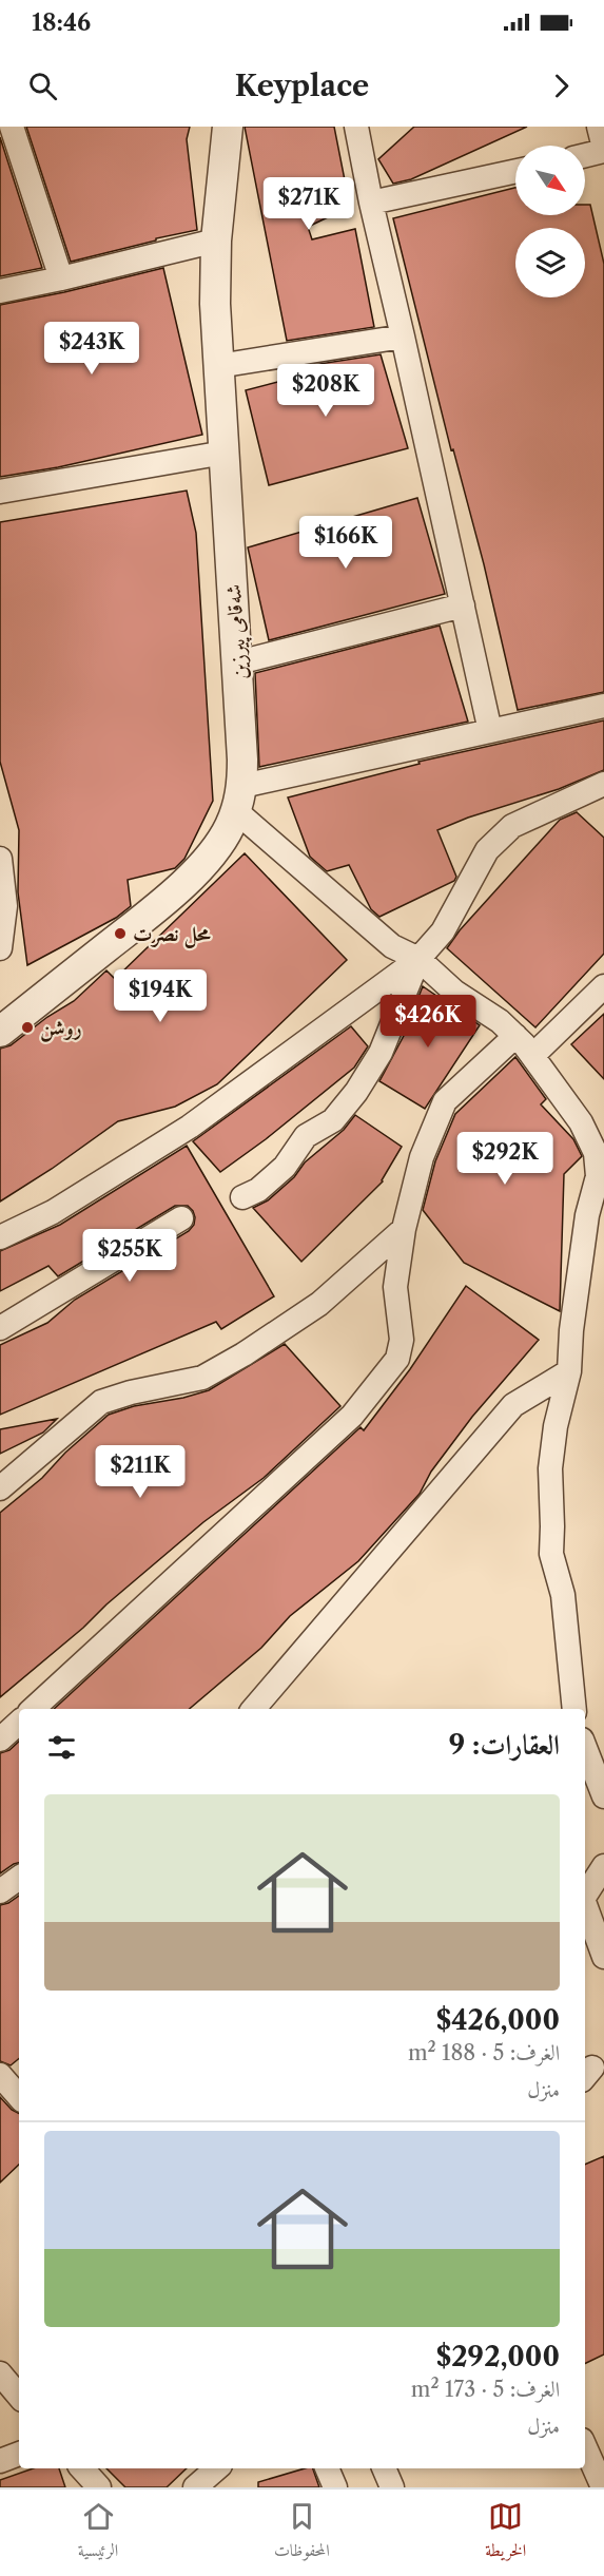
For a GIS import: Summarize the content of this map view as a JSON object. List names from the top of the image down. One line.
{"streets":{"street":["شەقامی پیرزین"]},"places":["محل نصرت","روشن"],"north":"bottom right","page":{"status":"18:46","header":"Keyplace","price":["$271K","$243K","$208K","$166K","$194K","$426K","$292K","$255K","$211K"],"heading":"العقارات: 9","list":[{"name":"$426,000","note":"الغرف: 5 · 188 m² · منزل"},{"name":"$292,000","note":"الغرف: 5 · 173 m² · منزل"}],"tabs":["الخريطة","المحفوظات","الرئيسية"]}}
